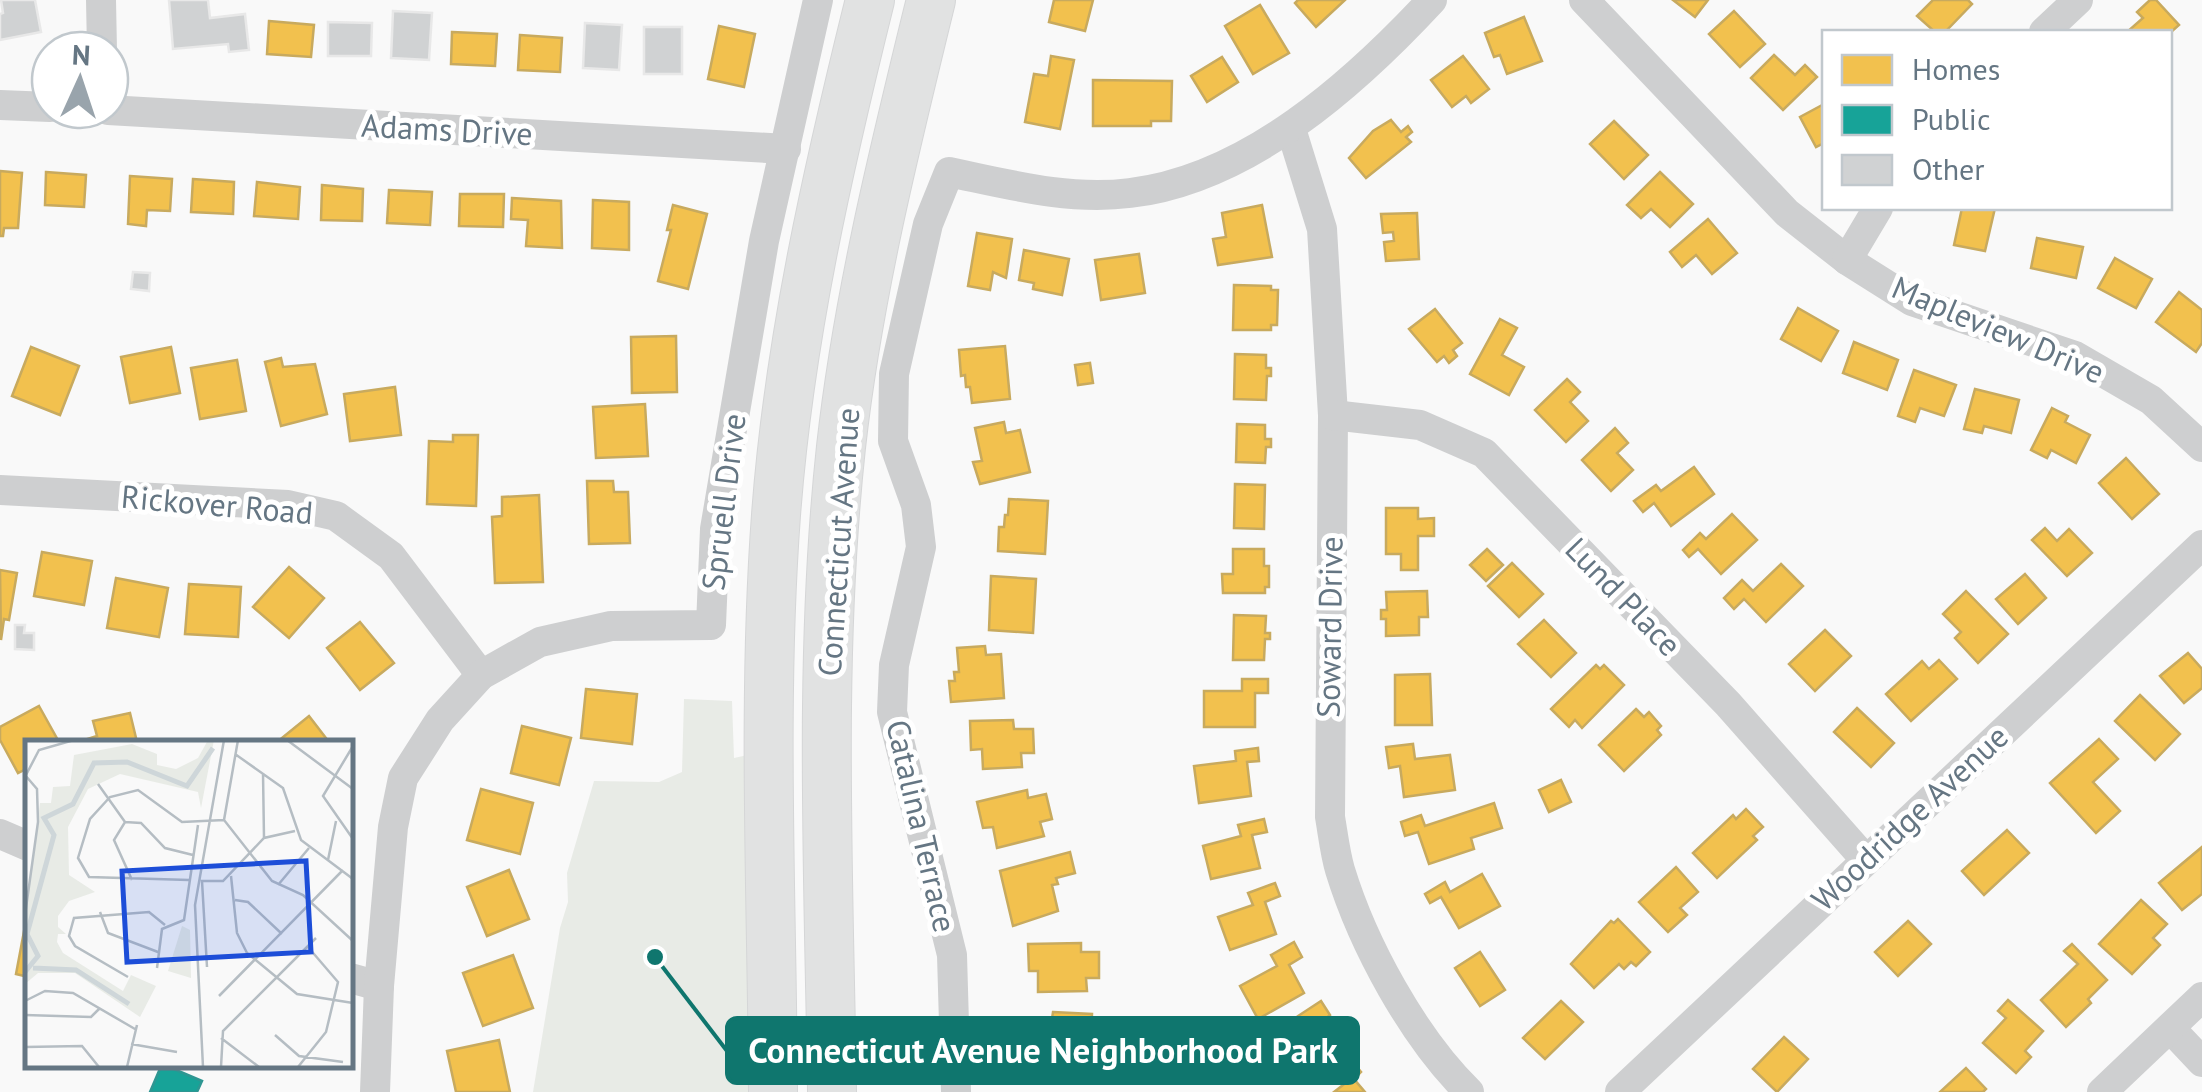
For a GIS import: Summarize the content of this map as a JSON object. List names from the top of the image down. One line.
{"streets":{"main road":["Connecticut Avenue"],"street":["Adams Drive","Mapleview Drive","Spruell Drive","Rickover Road","Lund Place","Soward Drive","Woodridge Avenue","Catalina Terrace"]},"crossings":[["Adams Drive","Spruell Drive"],["Spruell Drive","Rickover Road"],["Lund Place","Soward Drive"],["Lund Place","Woodridge Avenue"],["Soward Drive","Catalina Terrace"]],"places":["Connecticut Avenue Neighborhood Park"],"legend":["Homes","Public","Other"],"north":"top"}
